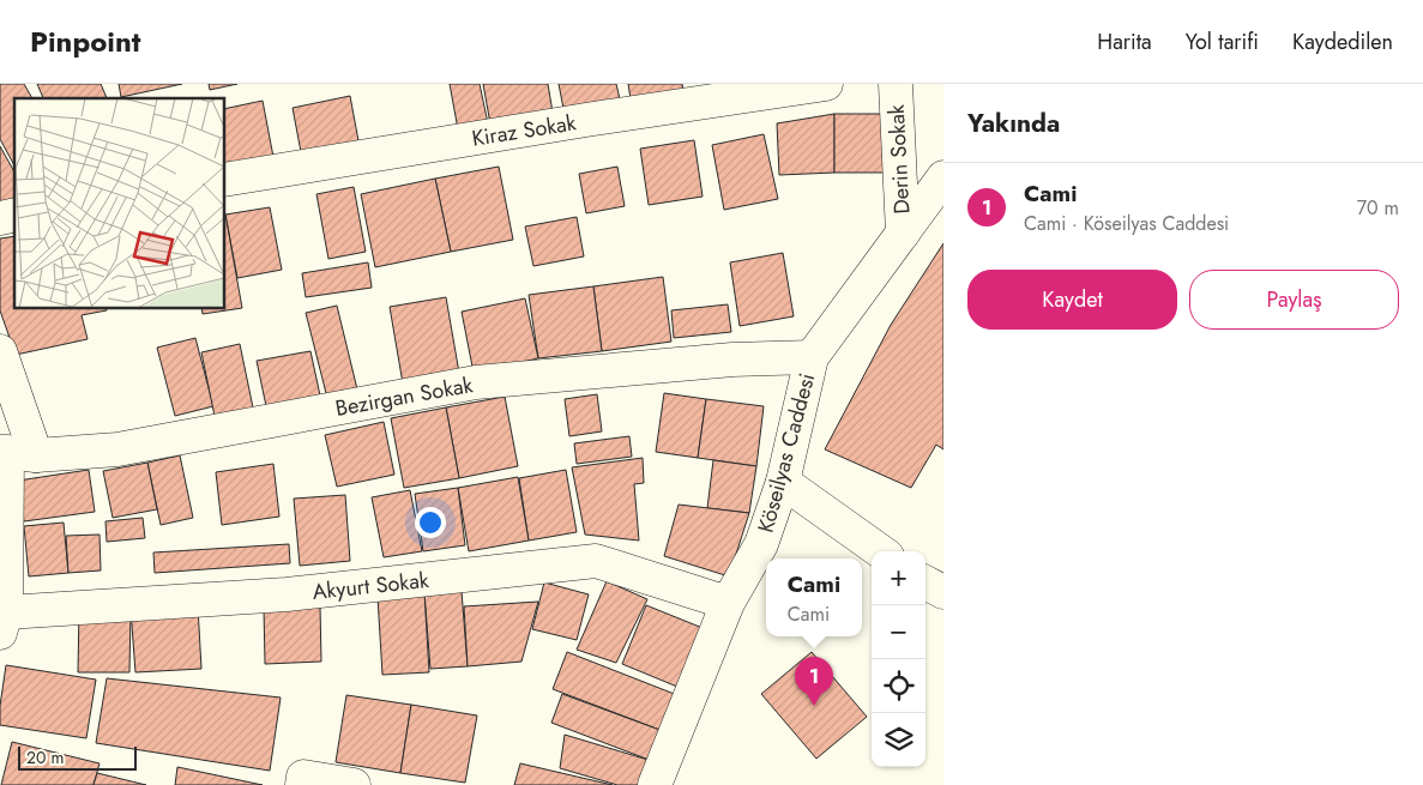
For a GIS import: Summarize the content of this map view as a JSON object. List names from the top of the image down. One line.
{"streets":{"street":["Kiraz Sokak","Derin Sokak","Bezirgan Sokak","Köseilyas Caddesi","Akyurt Sokak"]},"crossings":[["Derin Sokak","Köseilyas Caddesi"],["Bezirgan Sokak","Köseilyas Caddesi"],["Köseilyas Caddesi","Akyurt Sokak"]],"scale_bar":"20 m","page":{"header":"Pinpoint","nav":["Harita","Yol tarifi","Kaydedilen"],"heading":"Yakında","list":[{"mark":"1","name":"Cami","note":"Cami · Köseilyas Caddesi","value":"70 m"}],"buttons":["Kaydet","Paylaş"],"map_buttons":["+","−"],"popup":["Cami","Cami"],"pins":"1","scale":"20 m"}}
